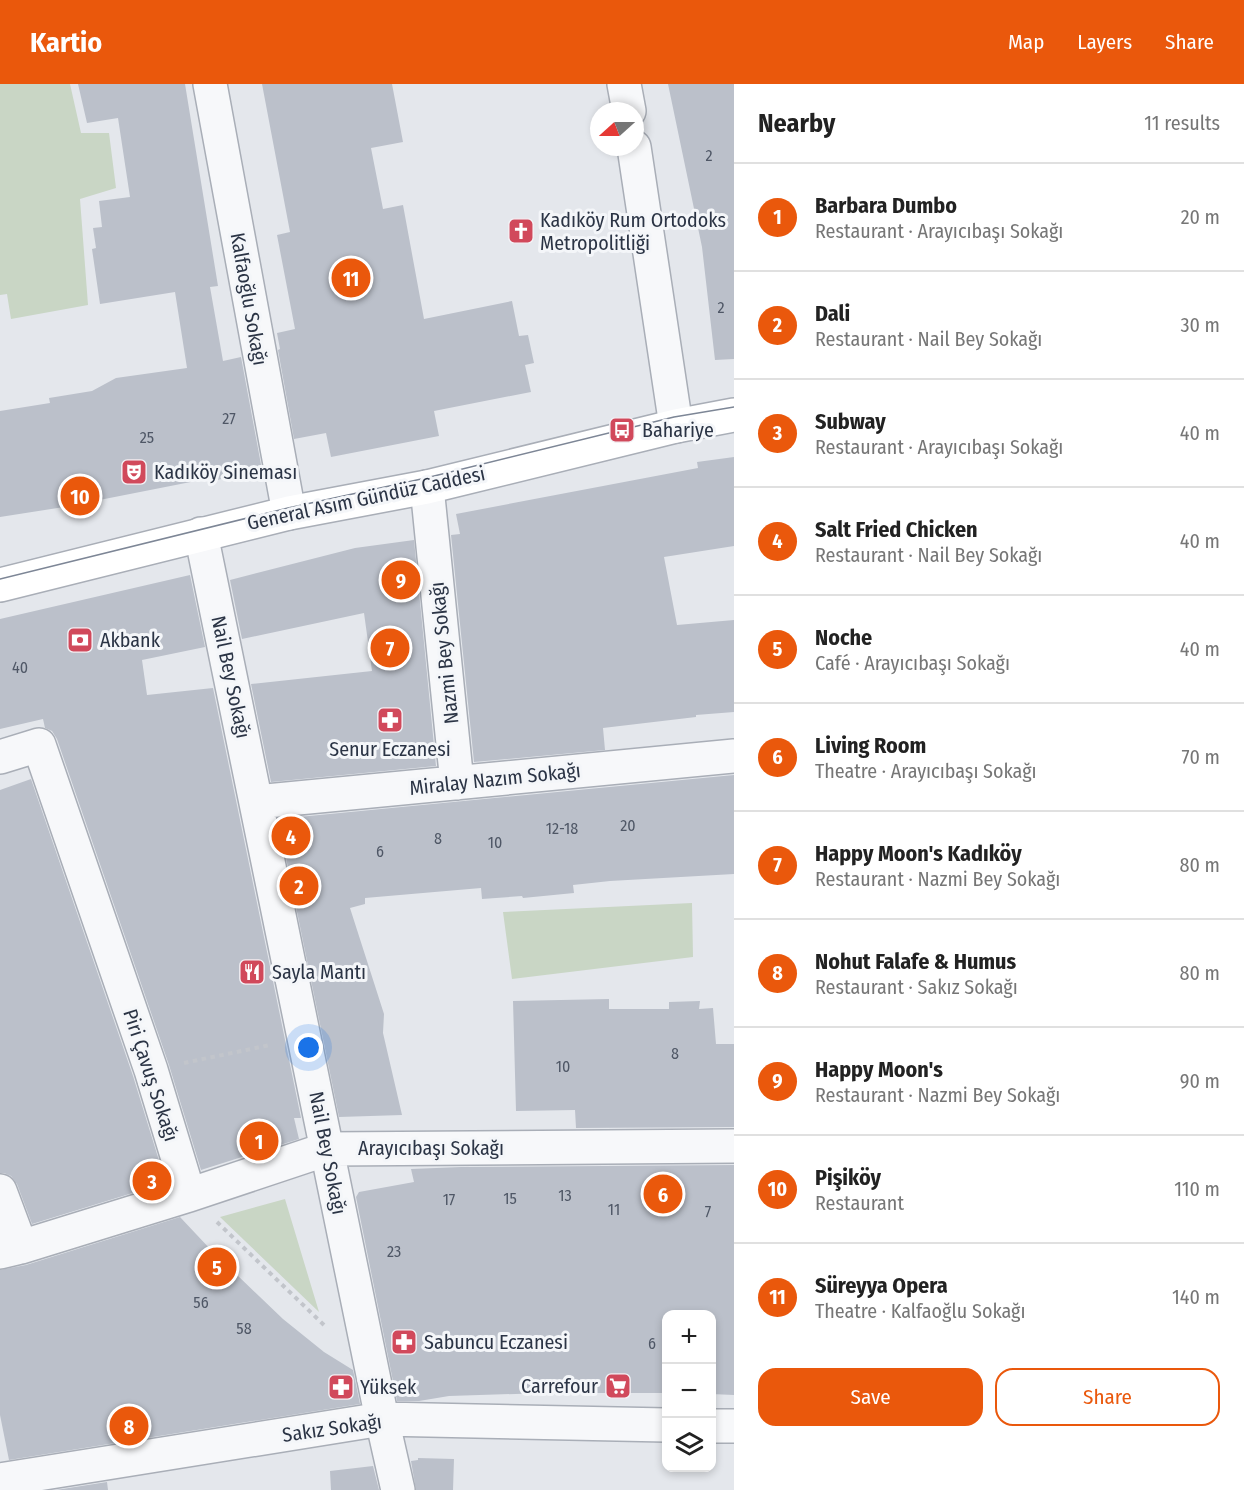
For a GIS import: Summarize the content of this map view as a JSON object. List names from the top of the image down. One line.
{"streets":{"street":["Kalfaoğlu Sokağı","General Asım Gündüz Caddesi","Nazmi Bey Sokağı","Nail Bey Sokağı","Miralay Nazım Sokağı","Piri Çavuş Sokağı","Arayıcıbaşı Sokağı","Sakız Sokağı"]},"crossings":[["Kalfaoğlu Sokağı","General Asım Gündüz Caddesi"],["General Asım Gündüz Caddesi","Nazmi Bey Sokağı"],["General Asım Gündüz Caddesi","Nail Bey Sokağı"],["Nazmi Bey Sokağı","Miralay Nazım Sokağı"],["Nail Bey Sokağı","Miralay Nazım Sokağı"],["Nail Bey Sokağı","Arayıcıbaşı Sokağı"],["Nail Bey Sokağı","Sakız Sokağı"],["Piri Çavuş Sokağı","Arayıcıbaşı Sokağı"]],"places":{"church":["Kadıköy Rum Ortodoks Metropolitliği"],"bus stop":["Bahariye"],"theatre":["Kadıköy Sineması"],"bank":["Akbank"],"pharmacy":["Senur Eczanesi","Sabuncu Eczanesi","Yüksek"],"restaurant":["Sayla Mantı"],"supermarket":["Carrefour"]},"house_numbers":["2","2","27","25","40","20","12-18","8","10","6","8","10","13","15","17","11","7","23","56","58","6"],"north":"left","page":{"header":"Kartio","nav":["Map","Layers","Share"],"heading":["Nearby","11 results"],"list":[{"mark":"1","name":"Barbara Dumbo","note":"Restaurant · Arayıcıbaşı Sokağı","value":"20 m"},{"mark":"2","name":"Dali","note":"Restaurant · Nail Bey Sokağı","value":"30 m"},{"mark":"3","name":"Subway","note":"Restaurant · Arayıcıbaşı Sokağı","value":"40 m"},{"mark":"4","name":"Salt Fried Chicken","note":"Restaurant · Nail Bey Sokağı","value":"40 m"},{"mark":"5","name":"Noche","note":"Café · Arayıcıbaşı Sokağı","value":"40 m"},{"mark":"6","name":"Living Room","note":"Theatre · Arayıcıbaşı Sokağı","value":"70 m"},{"mark":"7","name":"Happy Moon's Kadıköy","note":"Restaurant · Nazmi Bey Sokağı","value":"80 m"},{"mark":"8","name":"Nohut Falafe & Humus","note":"Restaurant · Sakız Sokağı","value":"80 m"},{"mark":"9","name":"Happy Moon's","note":"Restaurant · Nazmi Bey Sokağı","value":"90 m"},{"mark":"10","name":"Pişiköy","note":"Restaurant","value":"110 m"},{"mark":"11","name":"Süreyya Opera","note":"Theatre · Kalfaoğlu Sokağı","value":"140 m"}],"pins":["11","10","9","7","4","2","1","3","6","5","8"],"map_buttons":["+","−"],"buttons":["Save","Share"]}}
